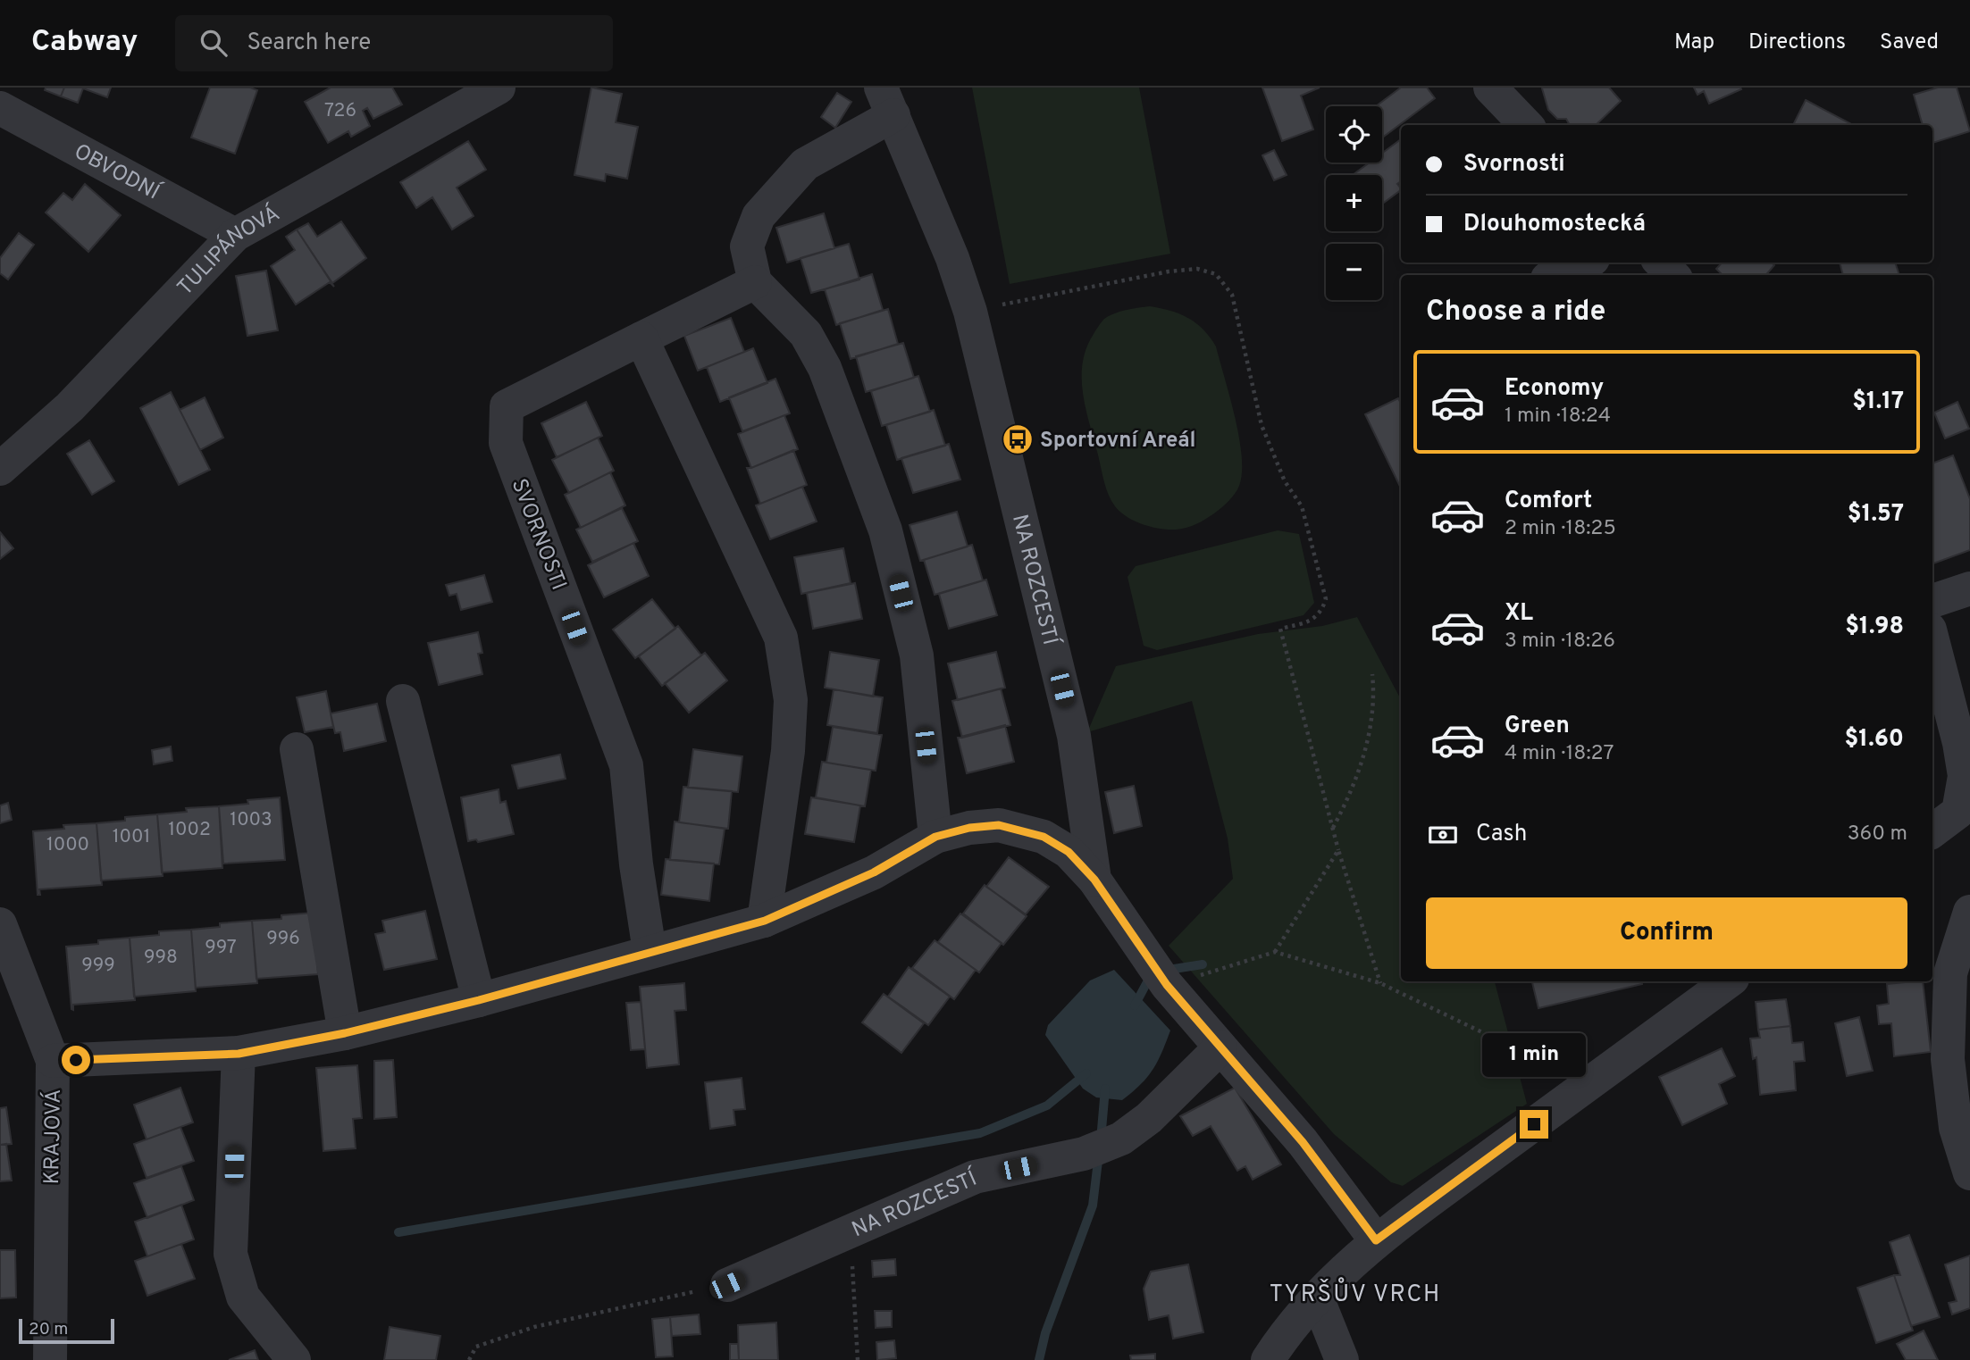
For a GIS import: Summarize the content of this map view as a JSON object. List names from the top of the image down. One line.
{"streets":{"street":["OBVODNÍ","TULIPÁNOVÁ","SVORNOSTI","NA ROZCESTÍ","KRAJOVÁ"]},"crossings":[["OBVODNÍ","TULIPÁNOVÁ"]],"districts":["TYRŠŮV VRCH"],"places":{"bus stop":["Sportovní Areál"]},"house_numbers":["726","1003","1002","1001","1000","996","997","998","999"],"scale_bar":"20 m","page":{"header":"Cabway","search":"Search here","nav":["Map","Directions","Saved"],"map_buttons":["+","−"],"banner":["Svornosti","Dlouhomostecká"],"heading":"Choose a ride","list":[{"name":"Economy","note":"1 min · 18:24","value":"$1.17"},{"name":"Comfort","note":"2 min · 18:25","value":"$1.57"},{"name":"XL","note":"3 min · 18:26","value":"$1.98"},{"name":"Green","note":"4 min · 18:27","value":"$1.60"}],"pay":["Cash","360 m"],"buttons":"Confirm","bubble":"1 min","scale":"20 m"}}
